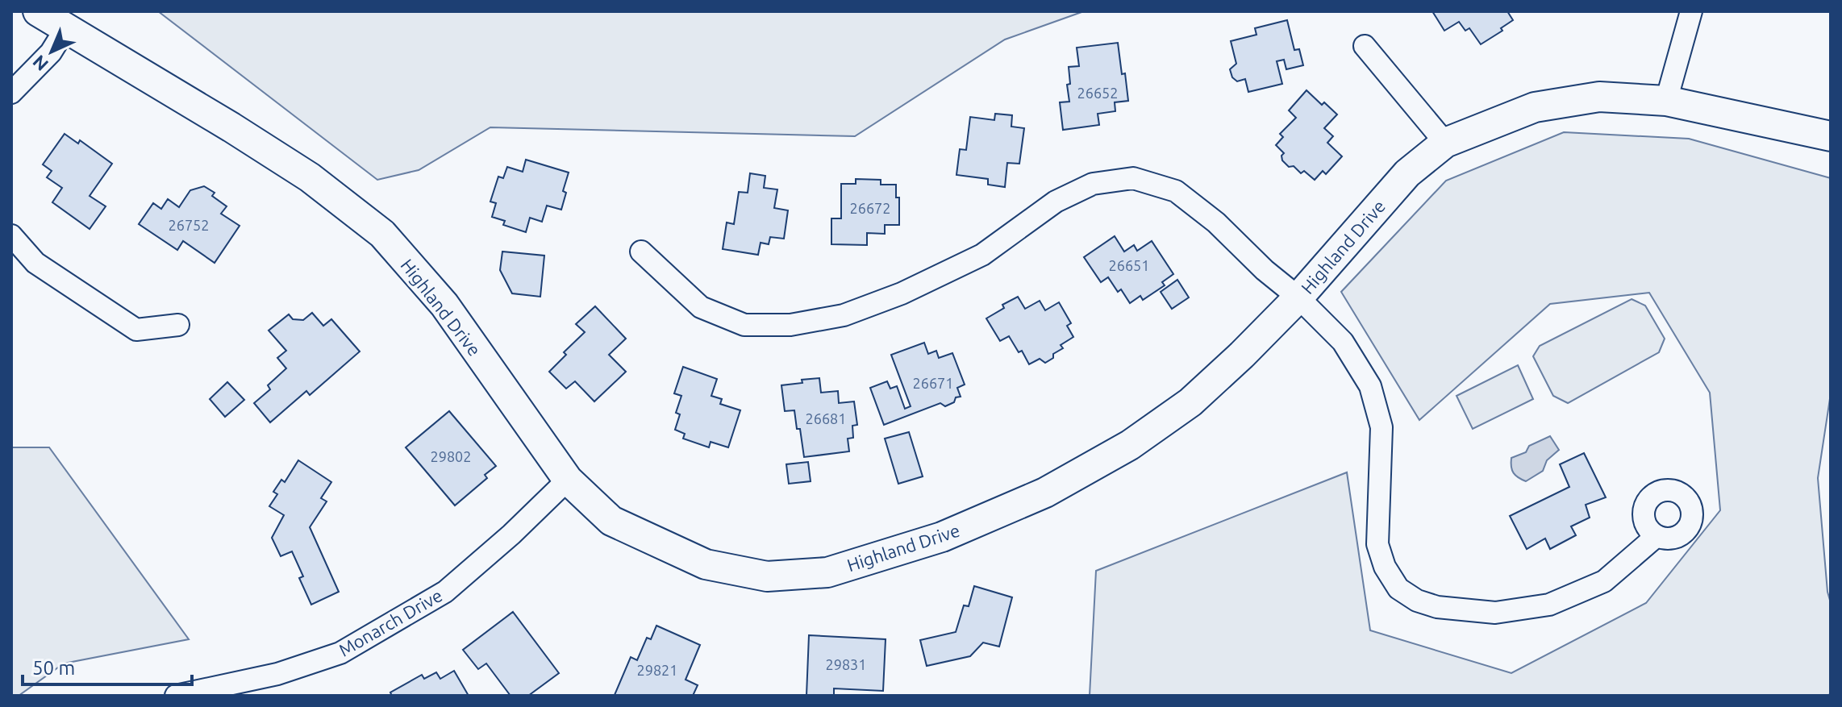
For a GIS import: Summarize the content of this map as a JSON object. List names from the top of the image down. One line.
{"streets":{"street":["Highland Drive","Monarch Drive"]},"crossings":[["Highland Drive","Monarch Drive"]],"house_numbers":["26652","26672","26752","26651","26671","26681","29802","29831","29821"],"scale_bar":"50 m","north":"bottom left"}
